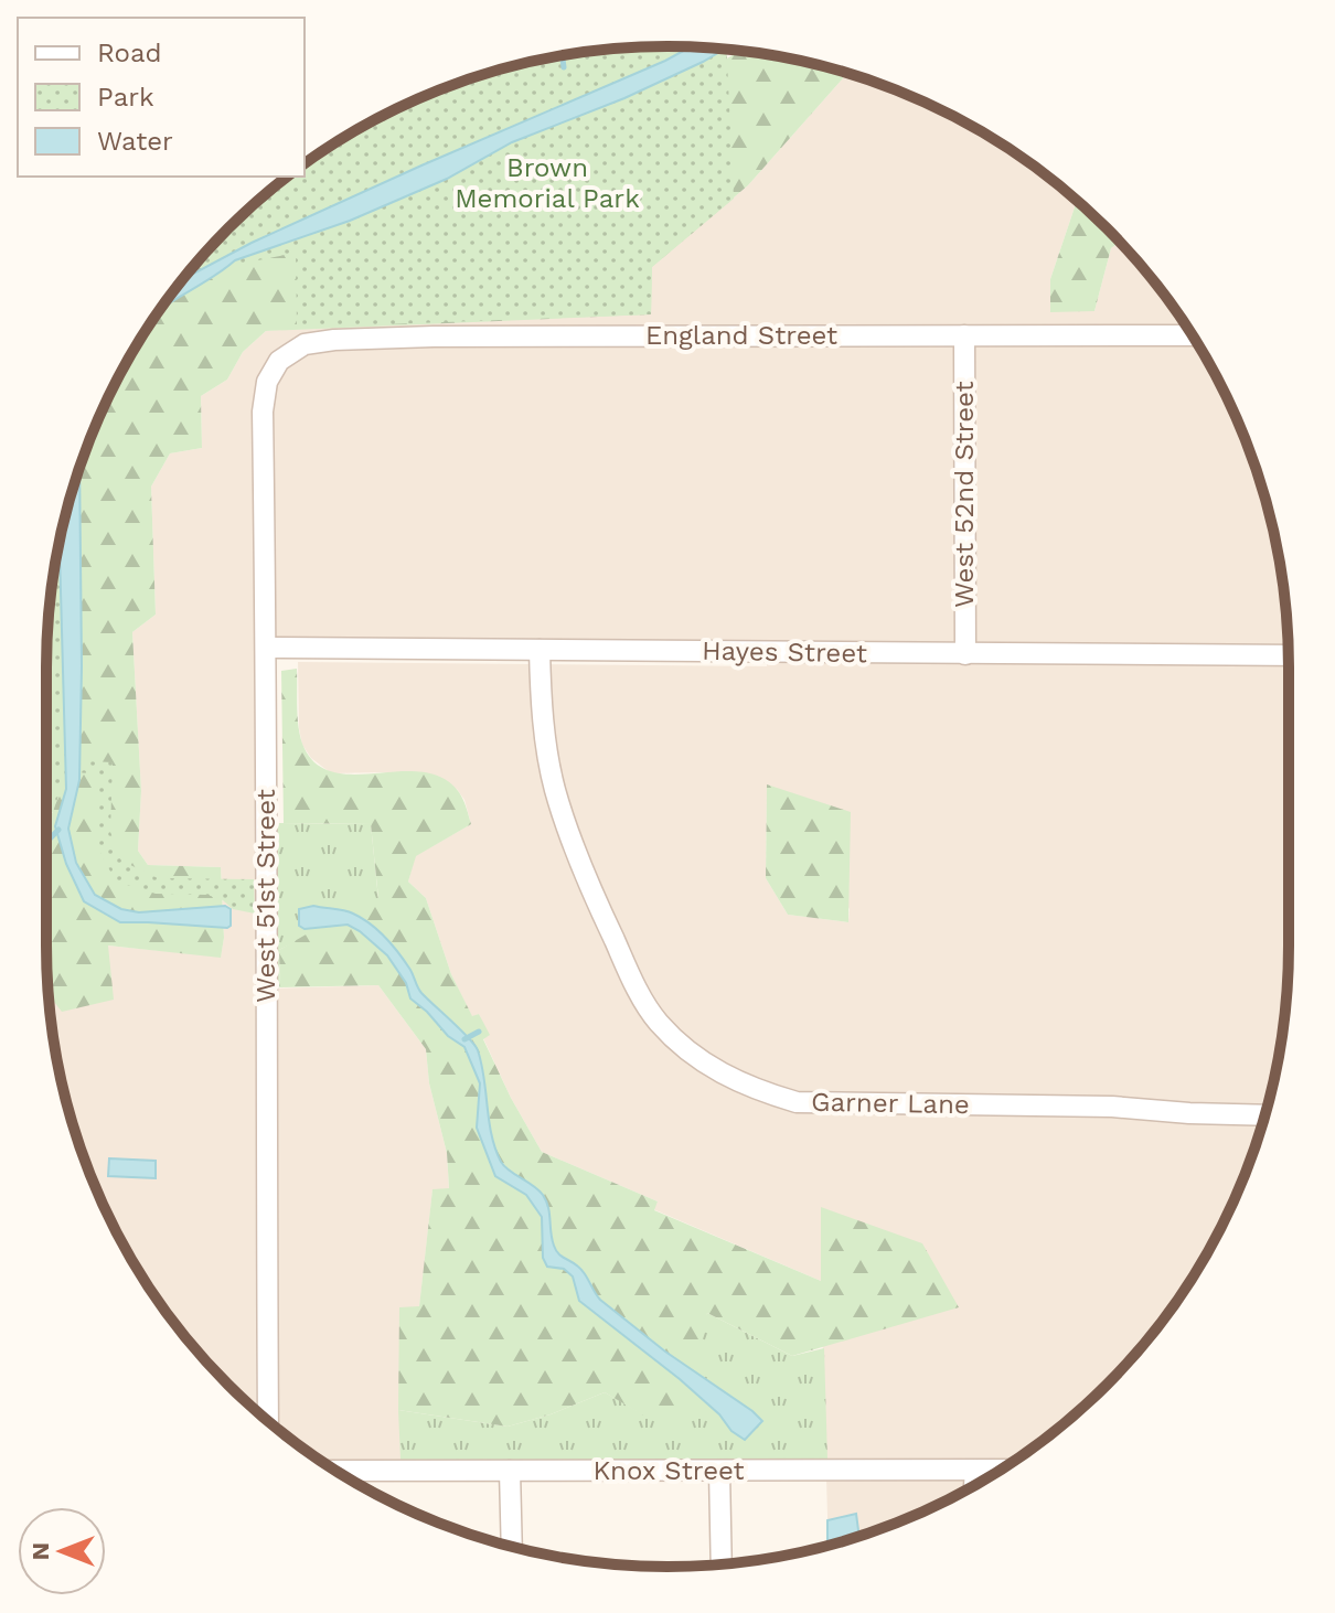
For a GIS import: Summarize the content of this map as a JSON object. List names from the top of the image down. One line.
{"streets":{"street":["England Street","West 52nd Street","Hayes Street","West 51st Street","Garner Lane","Knox Street"]},"crossings":[["England Street","West 52nd Street"],["England Street","West 51st Street"],["West 52nd Street","Hayes Street"],["Hayes Street","West 51st Street"],["Hayes Street","Garner Lane"]],"parks":["Brown Memorial Park"],"legend":["Road","Park","Water"],"north":"left"}
